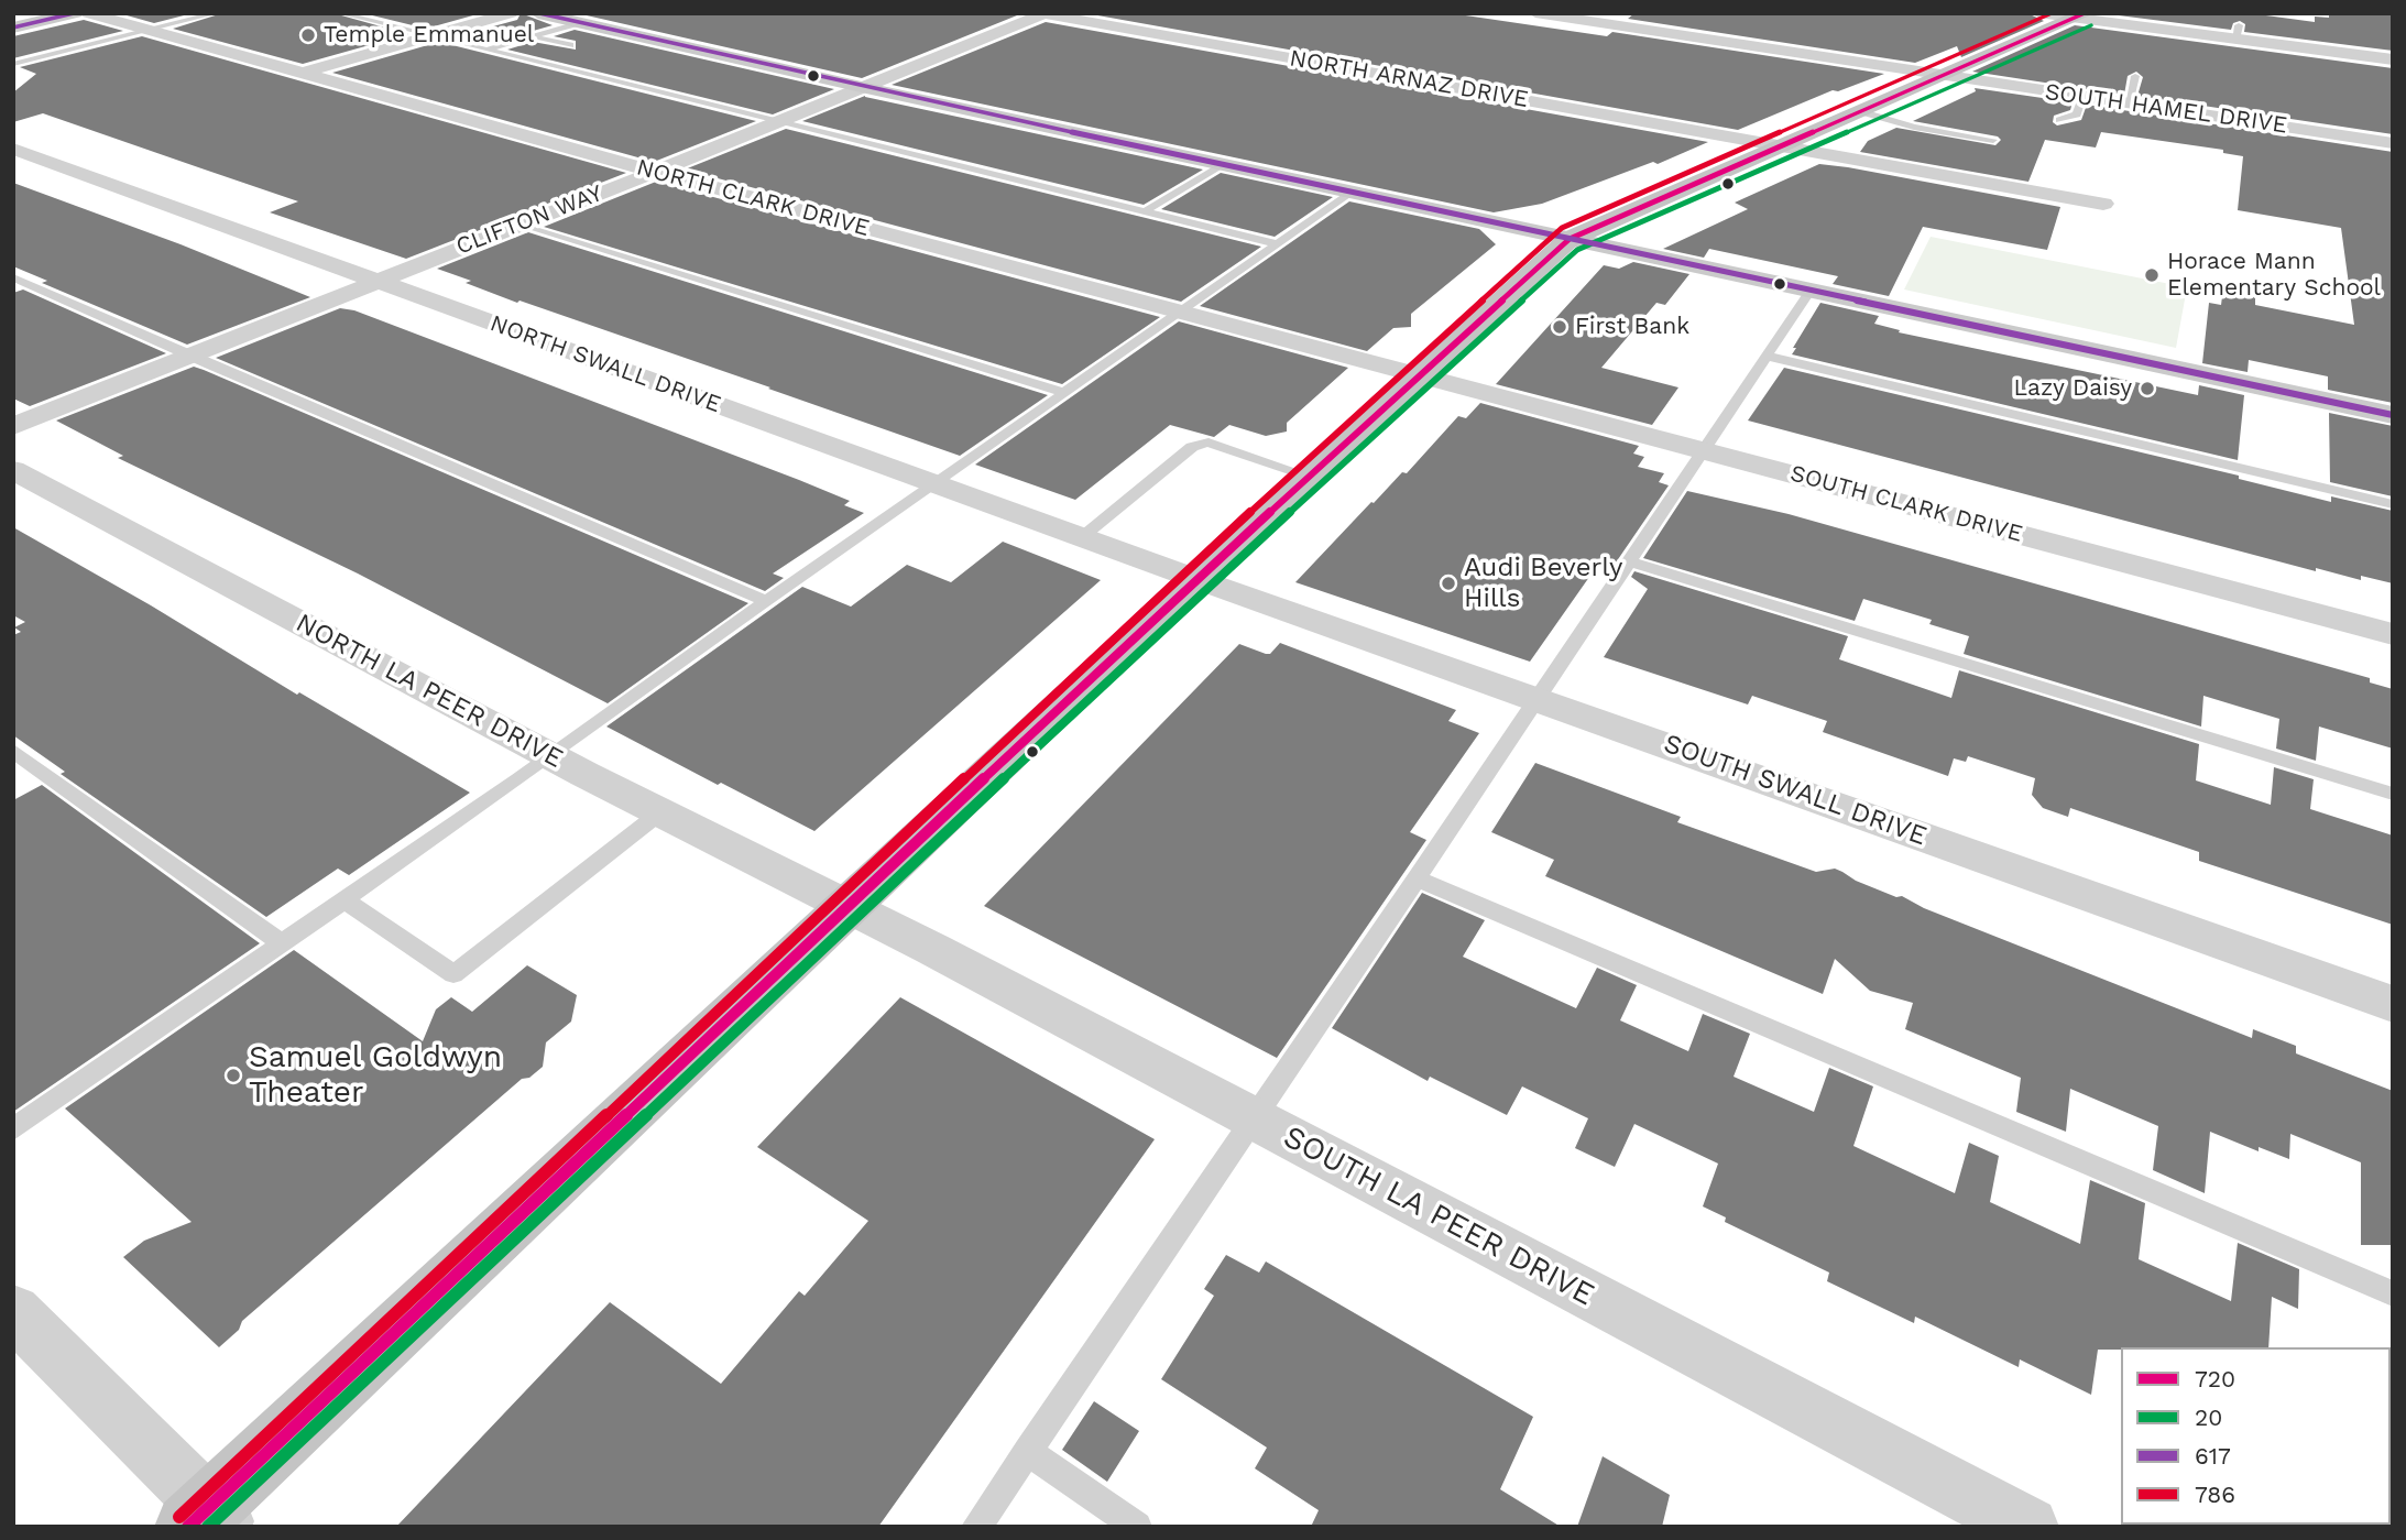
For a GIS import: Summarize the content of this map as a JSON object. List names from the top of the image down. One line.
{"streets":{"street":["NORTH ARNAZ DRIVE","SOUTH HAMEL DRIVE","NORTH CLARK DRIVE","CLIFTON WAY","NORTH SWALL DRIVE","SOUTH CLARK DRIVE","NORTH LA PEER DRIVE","SOUTH SWALL DRIVE","SOUTH LA PEER DRIVE"]},"crossings":[["NORTH ARNAZ DRIVE","CLIFTON WAY"],["NORTH CLARK DRIVE","CLIFTON WAY"],["NORTH CLARK DRIVE","SOUTH CLARK DRIVE"],["CLIFTON WAY","NORTH SWALL DRIVE"],["NORTH SWALL DRIVE","SOUTH SWALL DRIVE"],["NORTH LA PEER DRIVE","SOUTH LA PEER DRIVE"]],"places":["Temple Emmanuel","Horace Mann Elementary School","First Bank","Lazy Daisy","Audi Beverly Hills","Samuel Goldwyn Theater"],"lines":["transit line 720","transit line 617","transit line 786","transit line 20"],"legend":["720","20","617","786"]}
